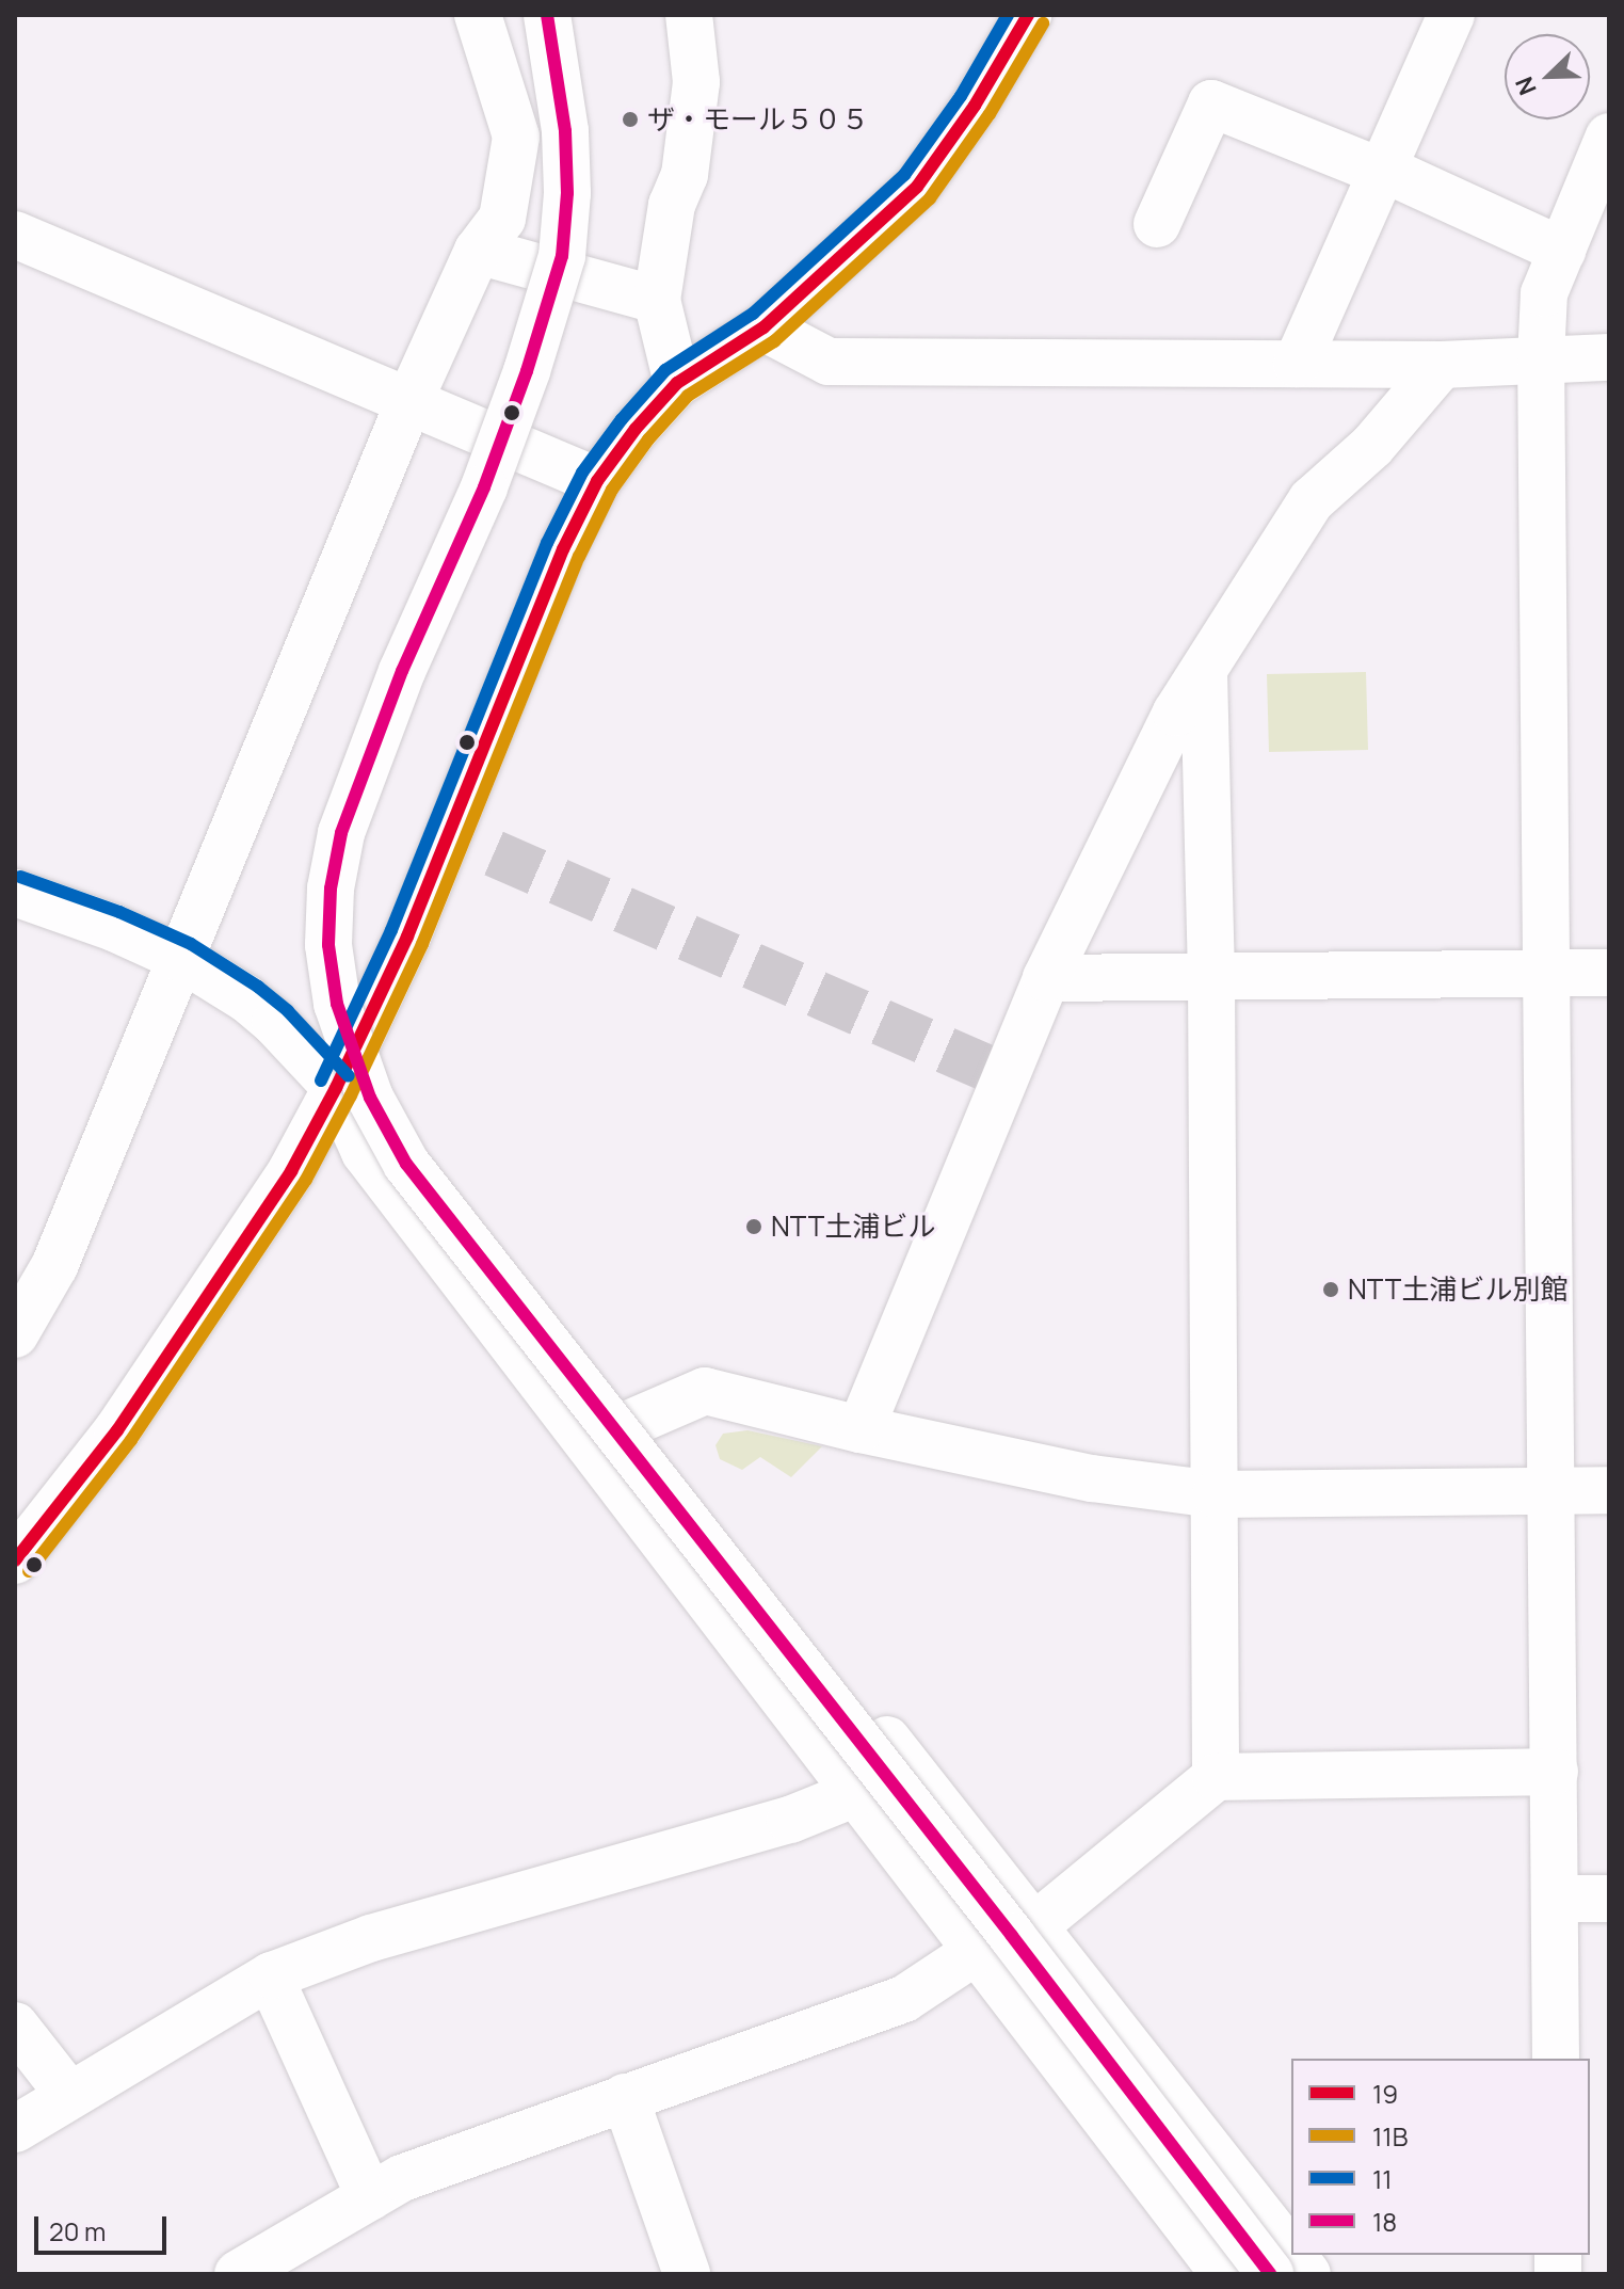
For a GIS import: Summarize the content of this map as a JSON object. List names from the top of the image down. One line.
{"places":["ザ・モール５０５","NTT土浦ビル","NTT土浦ビル別館"],"lines":["transit line 19","transit line 11","transit line 18","transit line 11B"],"legend":["19","11B","11","18"],"scale_bar":"20 m","north":"bottom left"}
